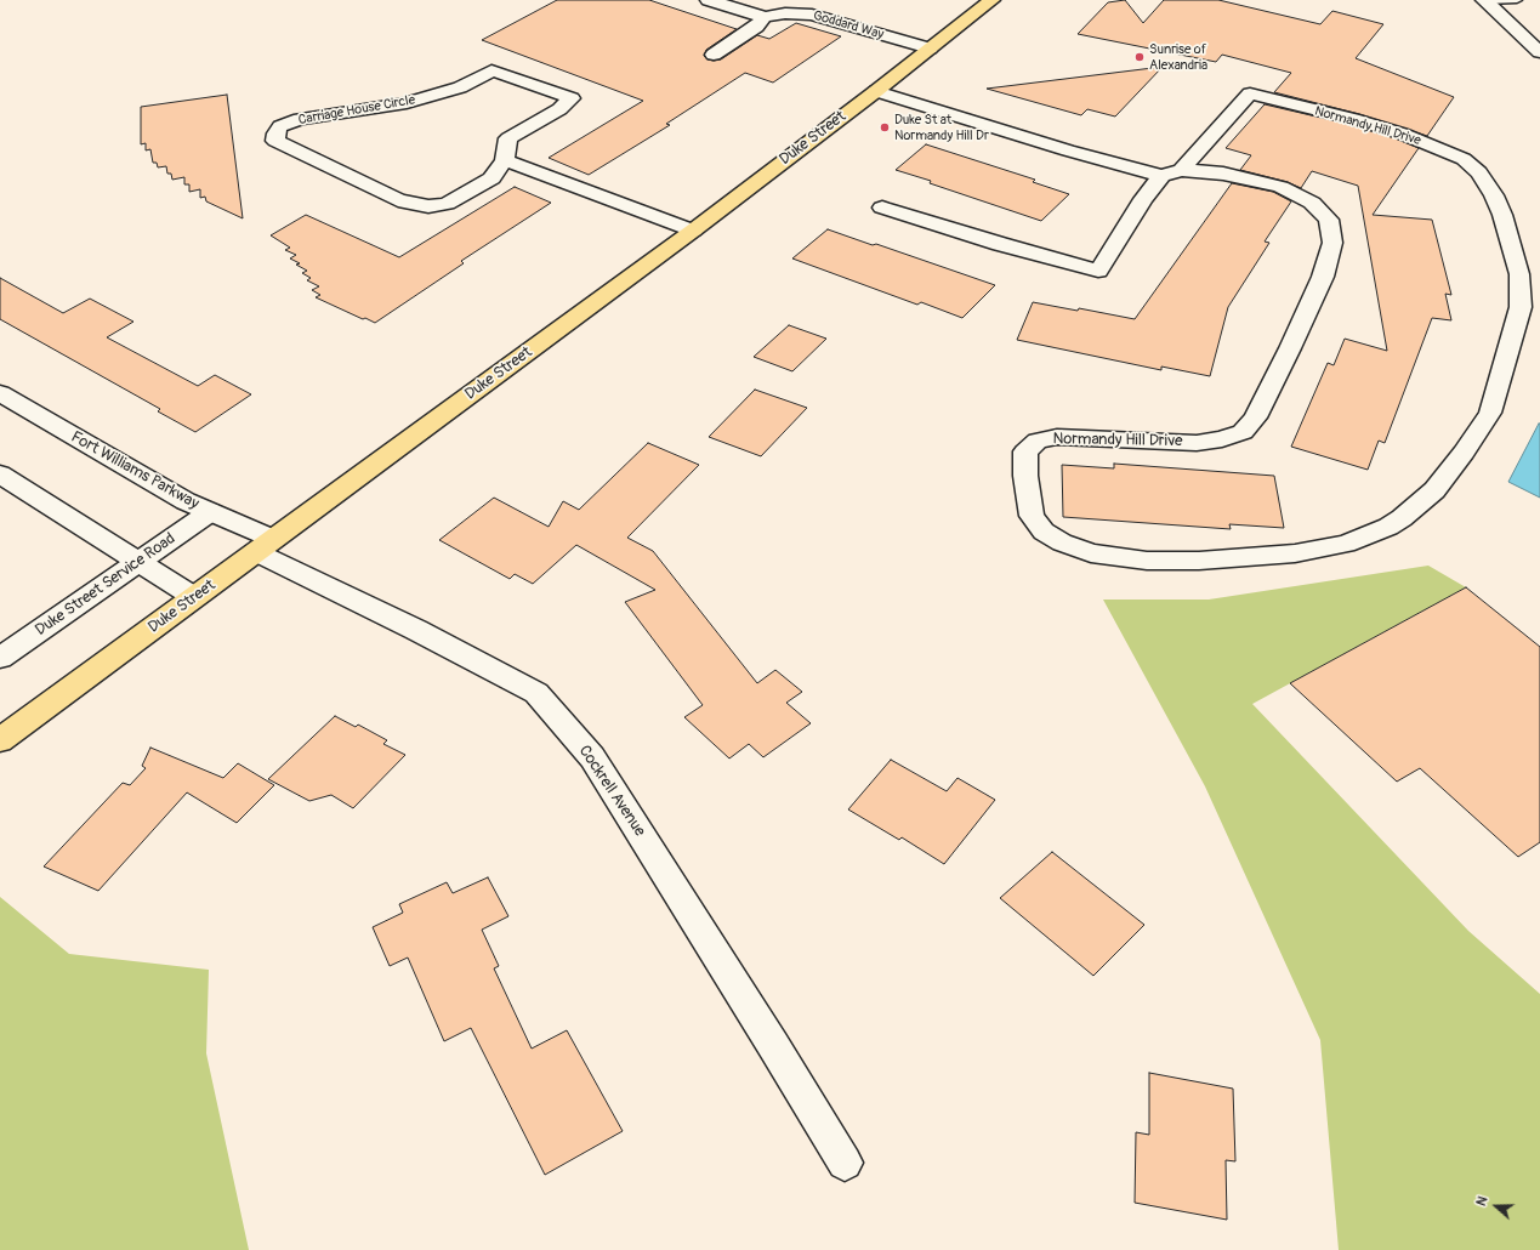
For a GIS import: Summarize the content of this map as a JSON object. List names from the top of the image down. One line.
{"streets":{"main road":["Duke Street"],"street":["Goddard Way","Carriage House Circle","Normandy Hill Drive","Fort Williams Parkway","Duke Street Service Road","Cockrell Avenue"]},"crossings":[["Goddard Way","Duke Street"],["Normandy Hill Drive","Duke Street"],["Duke Street","Fort Williams Parkway"],["Duke Street","Cockrell Avenue"],["Fort Williams Parkway","Duke Street Service Road"],["Fort Williams Parkway","Cockrell Avenue"]],"places":["Sunrise of Alexandria","Duke St at Normandy Hill Dr"],"north":"left"}
